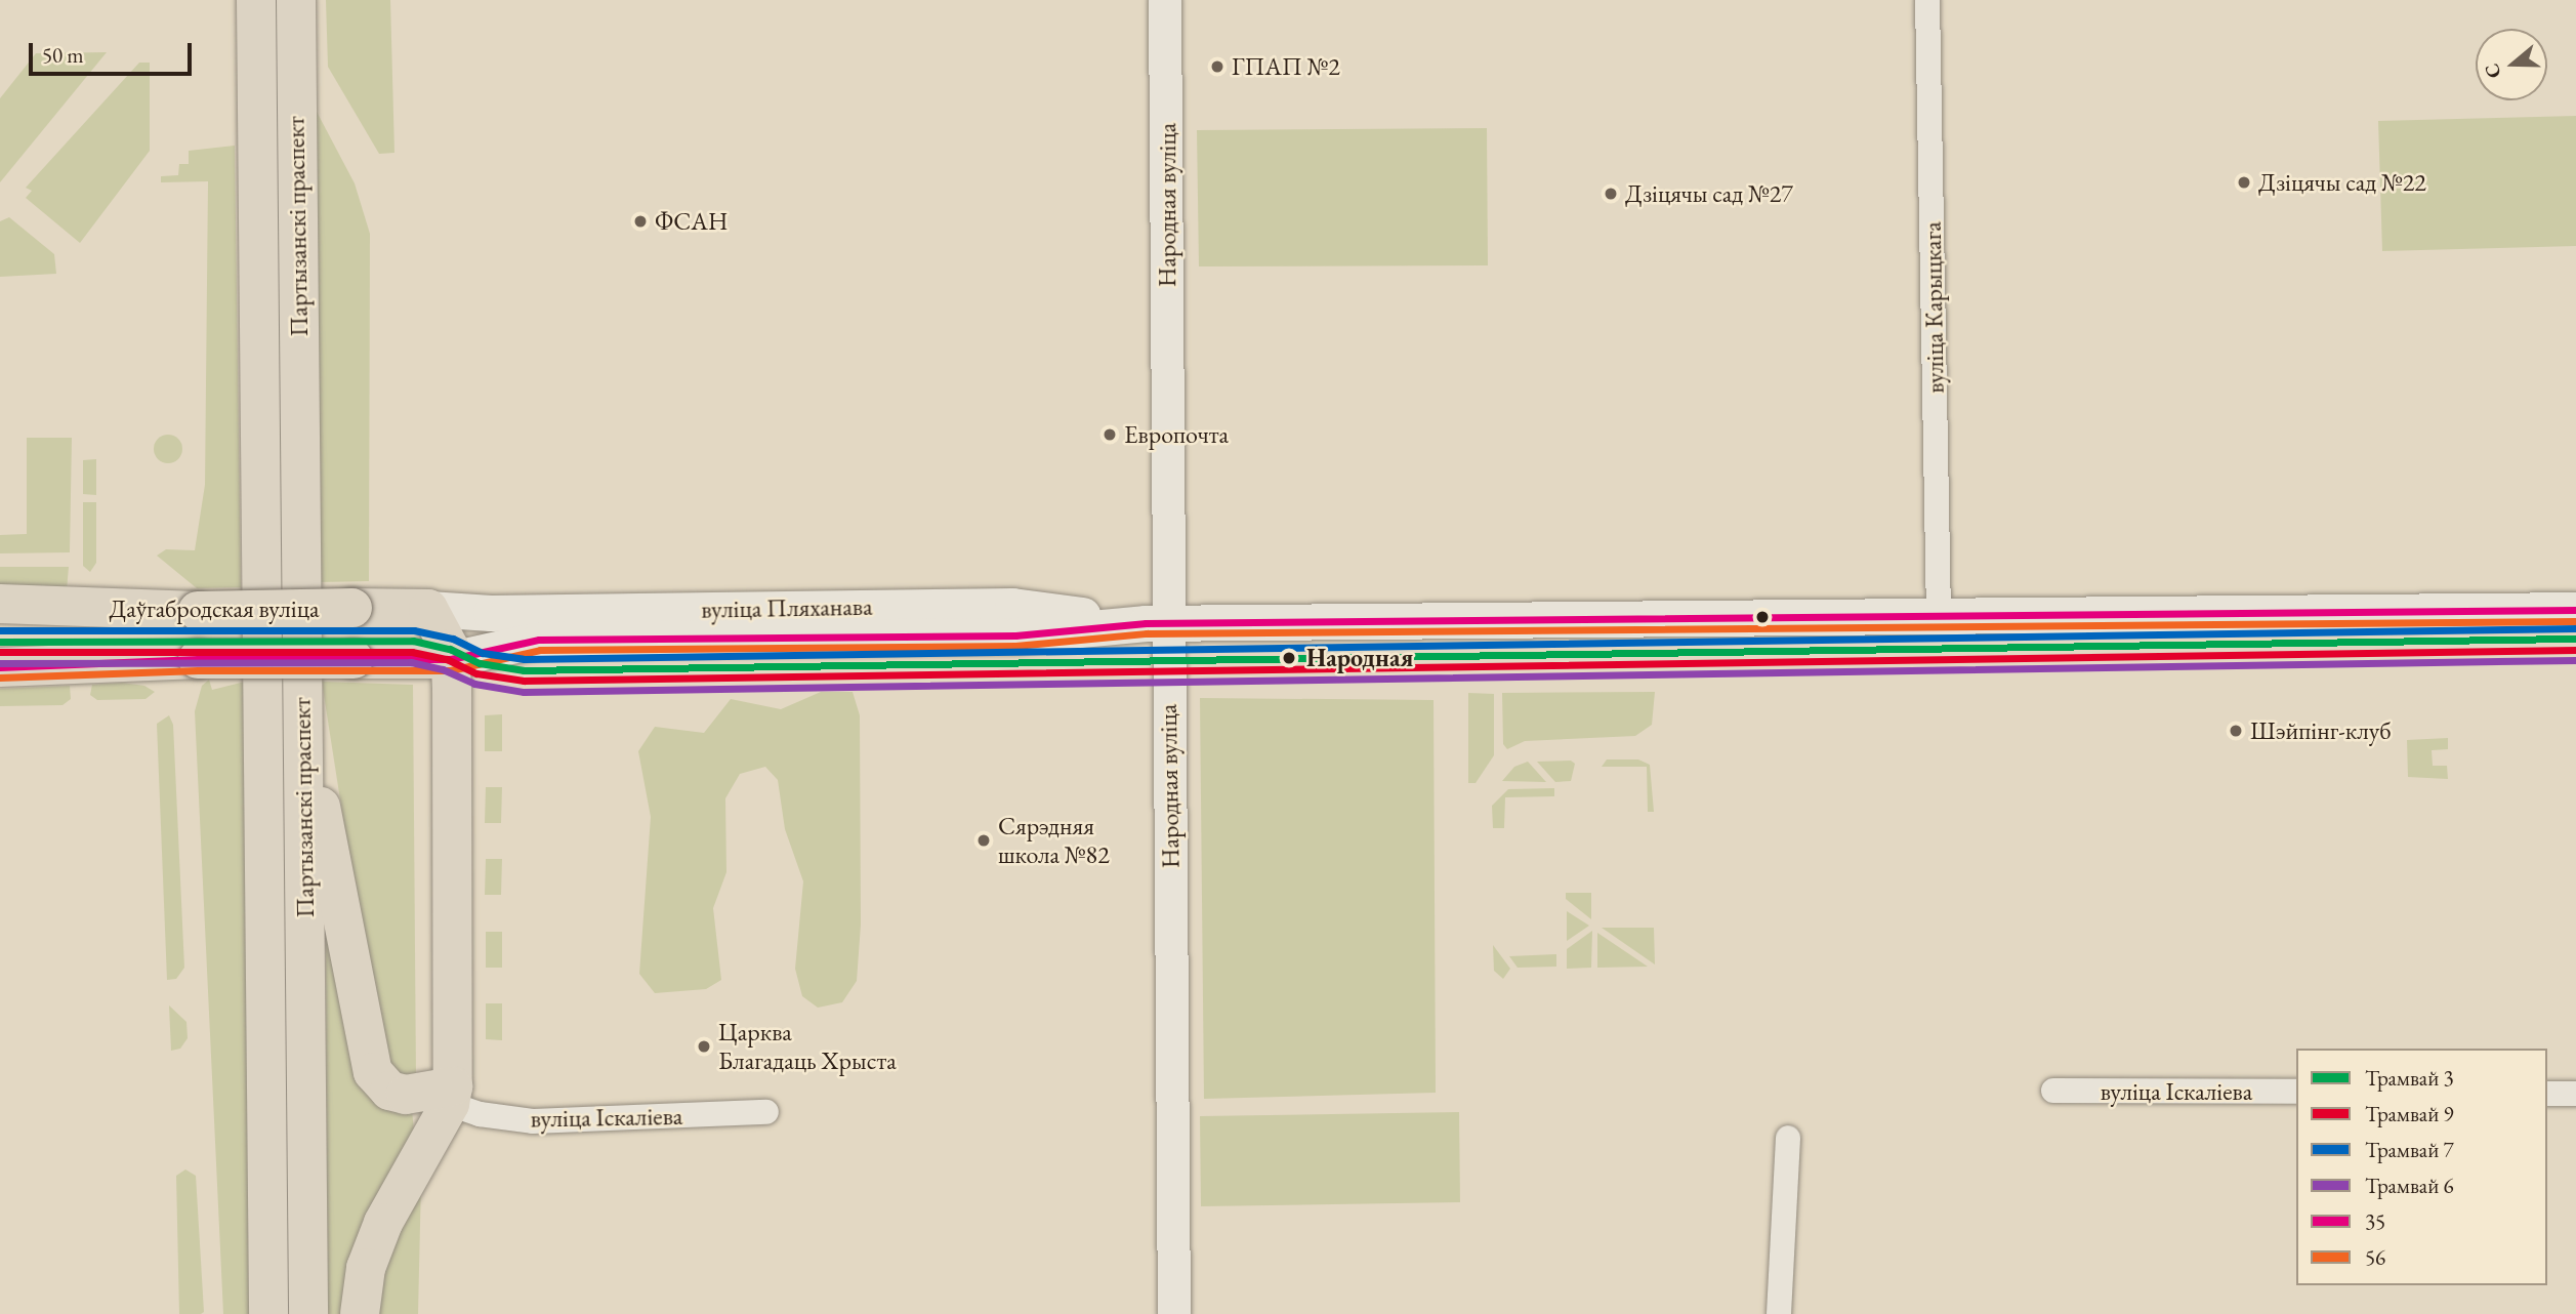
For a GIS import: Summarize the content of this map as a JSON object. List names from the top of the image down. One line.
{"streets":{"main road":["Партызанскі праспект","вуліца Пляханава","Даўгабродская вуліца"],"street":["Народная вуліца","вуліца Карыцкага","вуліца Іскаліева"]},"crossings":[["Народная вуліца","вуліца Пляханава"],["вуліца Карыцкага","вуліца Пляханава"],["вуліца Пляханава","Даўгабродская вуліца"]],"places":["ГПАП №2","Дзіцячы сад №22","Дзіцячы сад №27","ФСАН","Европочта","Народная","Шэйпінг-клуб","Сярэдняя школа №82","Царква Благадаць Хрыста"],"lines":["transit line 35","transit line 56","tram line 7","tram line 3","tram line 9","tram line 6"],"legend":["Трамвай 3","Трамвай 9","Трамвай 7","Трамвай 6","35","56"],"scale_bar":"50 m","north":"left"}
